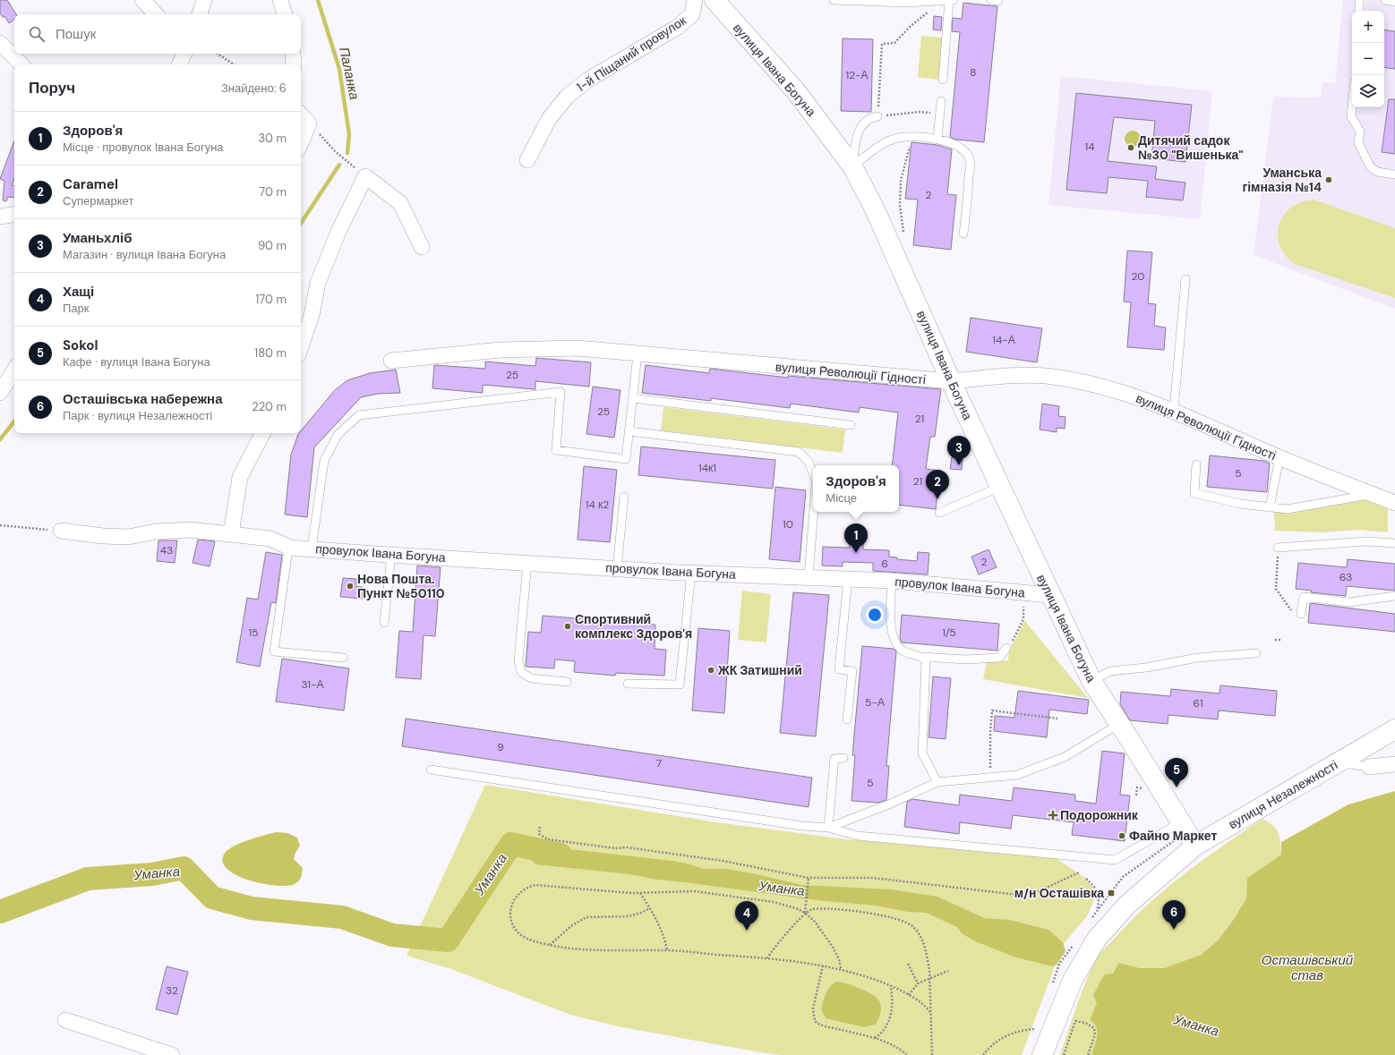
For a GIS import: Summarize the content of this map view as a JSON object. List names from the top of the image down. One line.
{"streets":{"main road":["вулиця Івана Богуна","вулиця Незалежності"],"street":["1-й Піщаний провулок","вулиця Революції Гідності","провулок Івана Богуна"]},"crossings":[["вулиця Івана Богуна","вулиця Революції Гідності"],["вулиця Івана Богуна","провулок Івана Богуна"],["вулиця Івана Богуна","вулиця Незалежності"]],"water":["Паланка","Уманка","Осташівський став"],"places":{"other":["Дитячий садок №30 \"Вишенька\"","Уманська гімназія №14","Нова Пошта. Пункт №50110","Спортивний комплекс Здоров'я","ЖК Затишний","Файно Маркет"],"health":["Подорожник"],"transit":["м/н Осташівка"]},"house_numbers":["8","12-А","14","2","20","14-А","25","25","21","14к1","5","21","14 к2","10","43","2","6","63","15","1/5","31-А","5-А","61","9","7","5","32"],"page":{"map_buttons":["+","−"],"search":"Пошук","heading":["Поруч","Знайдено: 6"],"list":[{"mark":"1","name":"Здоров'я","note":"Місце · провулок Івана Богуна","value":"30 m"},{"mark":"2","name":"Caramel","note":"Супермаркет","value":"70 m"},{"mark":"3","name":"Уманьхліб","note":"Магазин · вулиця Івана Богуна","value":"90 m"},{"mark":"4","name":"Хащі","note":"Парк","value":"170 m"},{"mark":"5","name":"Sokol","note":"Кафе · вулиця Івана Богуна","value":"180 m"},{"mark":"6","name":"Осташівська набережна","note":"Парк · вулиця Незалежності","value":"220 m"}],"pins":["3","2","1","5","6","4"],"popup":["Здоров'я","Місце"]}}
